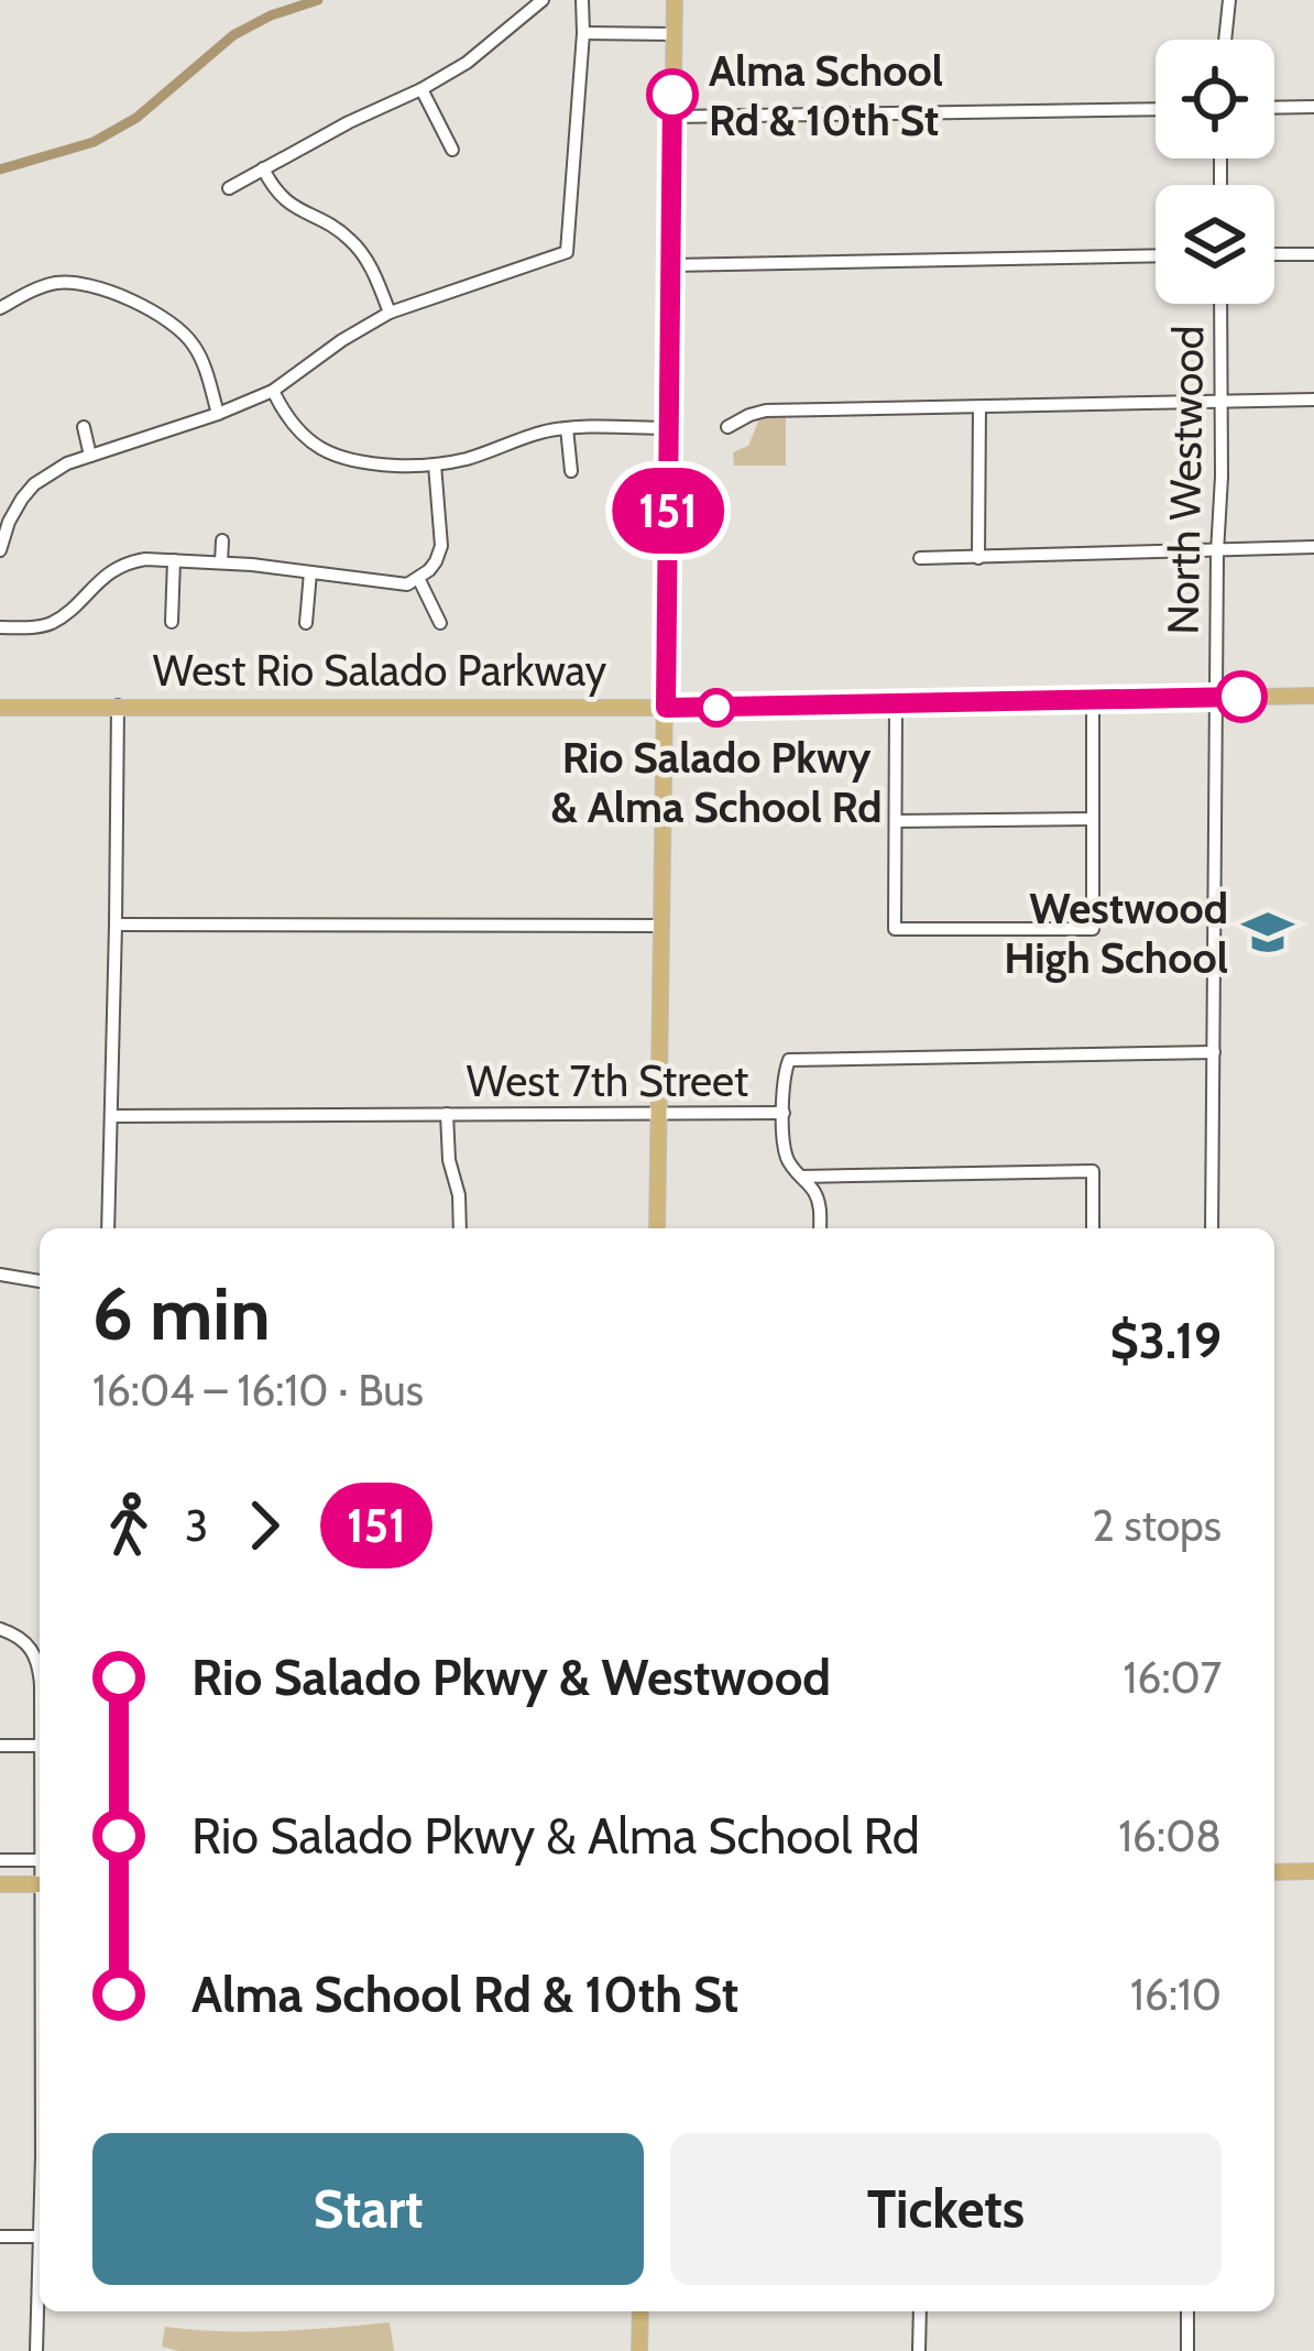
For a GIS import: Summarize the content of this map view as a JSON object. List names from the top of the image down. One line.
{"streets":{"main road":["West Rio Salado Parkway"],"street":["North Westwood","West 7th Street"]},"crossings":[["North Westwood","West Rio Salado Parkway"],["North Westwood","West 7th Street"]],"places":{"other":["Alma School Rd & 10th St","Rio Salado Pkwy & Alma School Rd"],"school or university":["Westwood High School"]},"lines":["bus line 151"],"page":{"on_map":"151","heading":["6 min","16:04 – 16:10 · Bus","$3.19"],"legs":["3","151","2 stops"],"list":[{"name":"Rio Salado Pkwy & Westwood","value":"16:07"},{"name":"Rio Salado Pkwy & Alma School Rd","value":"16:08"},{"name":"Alma School Rd & 10th St","value":"16:10"}],"buttons":["Start","Tickets"]}}
